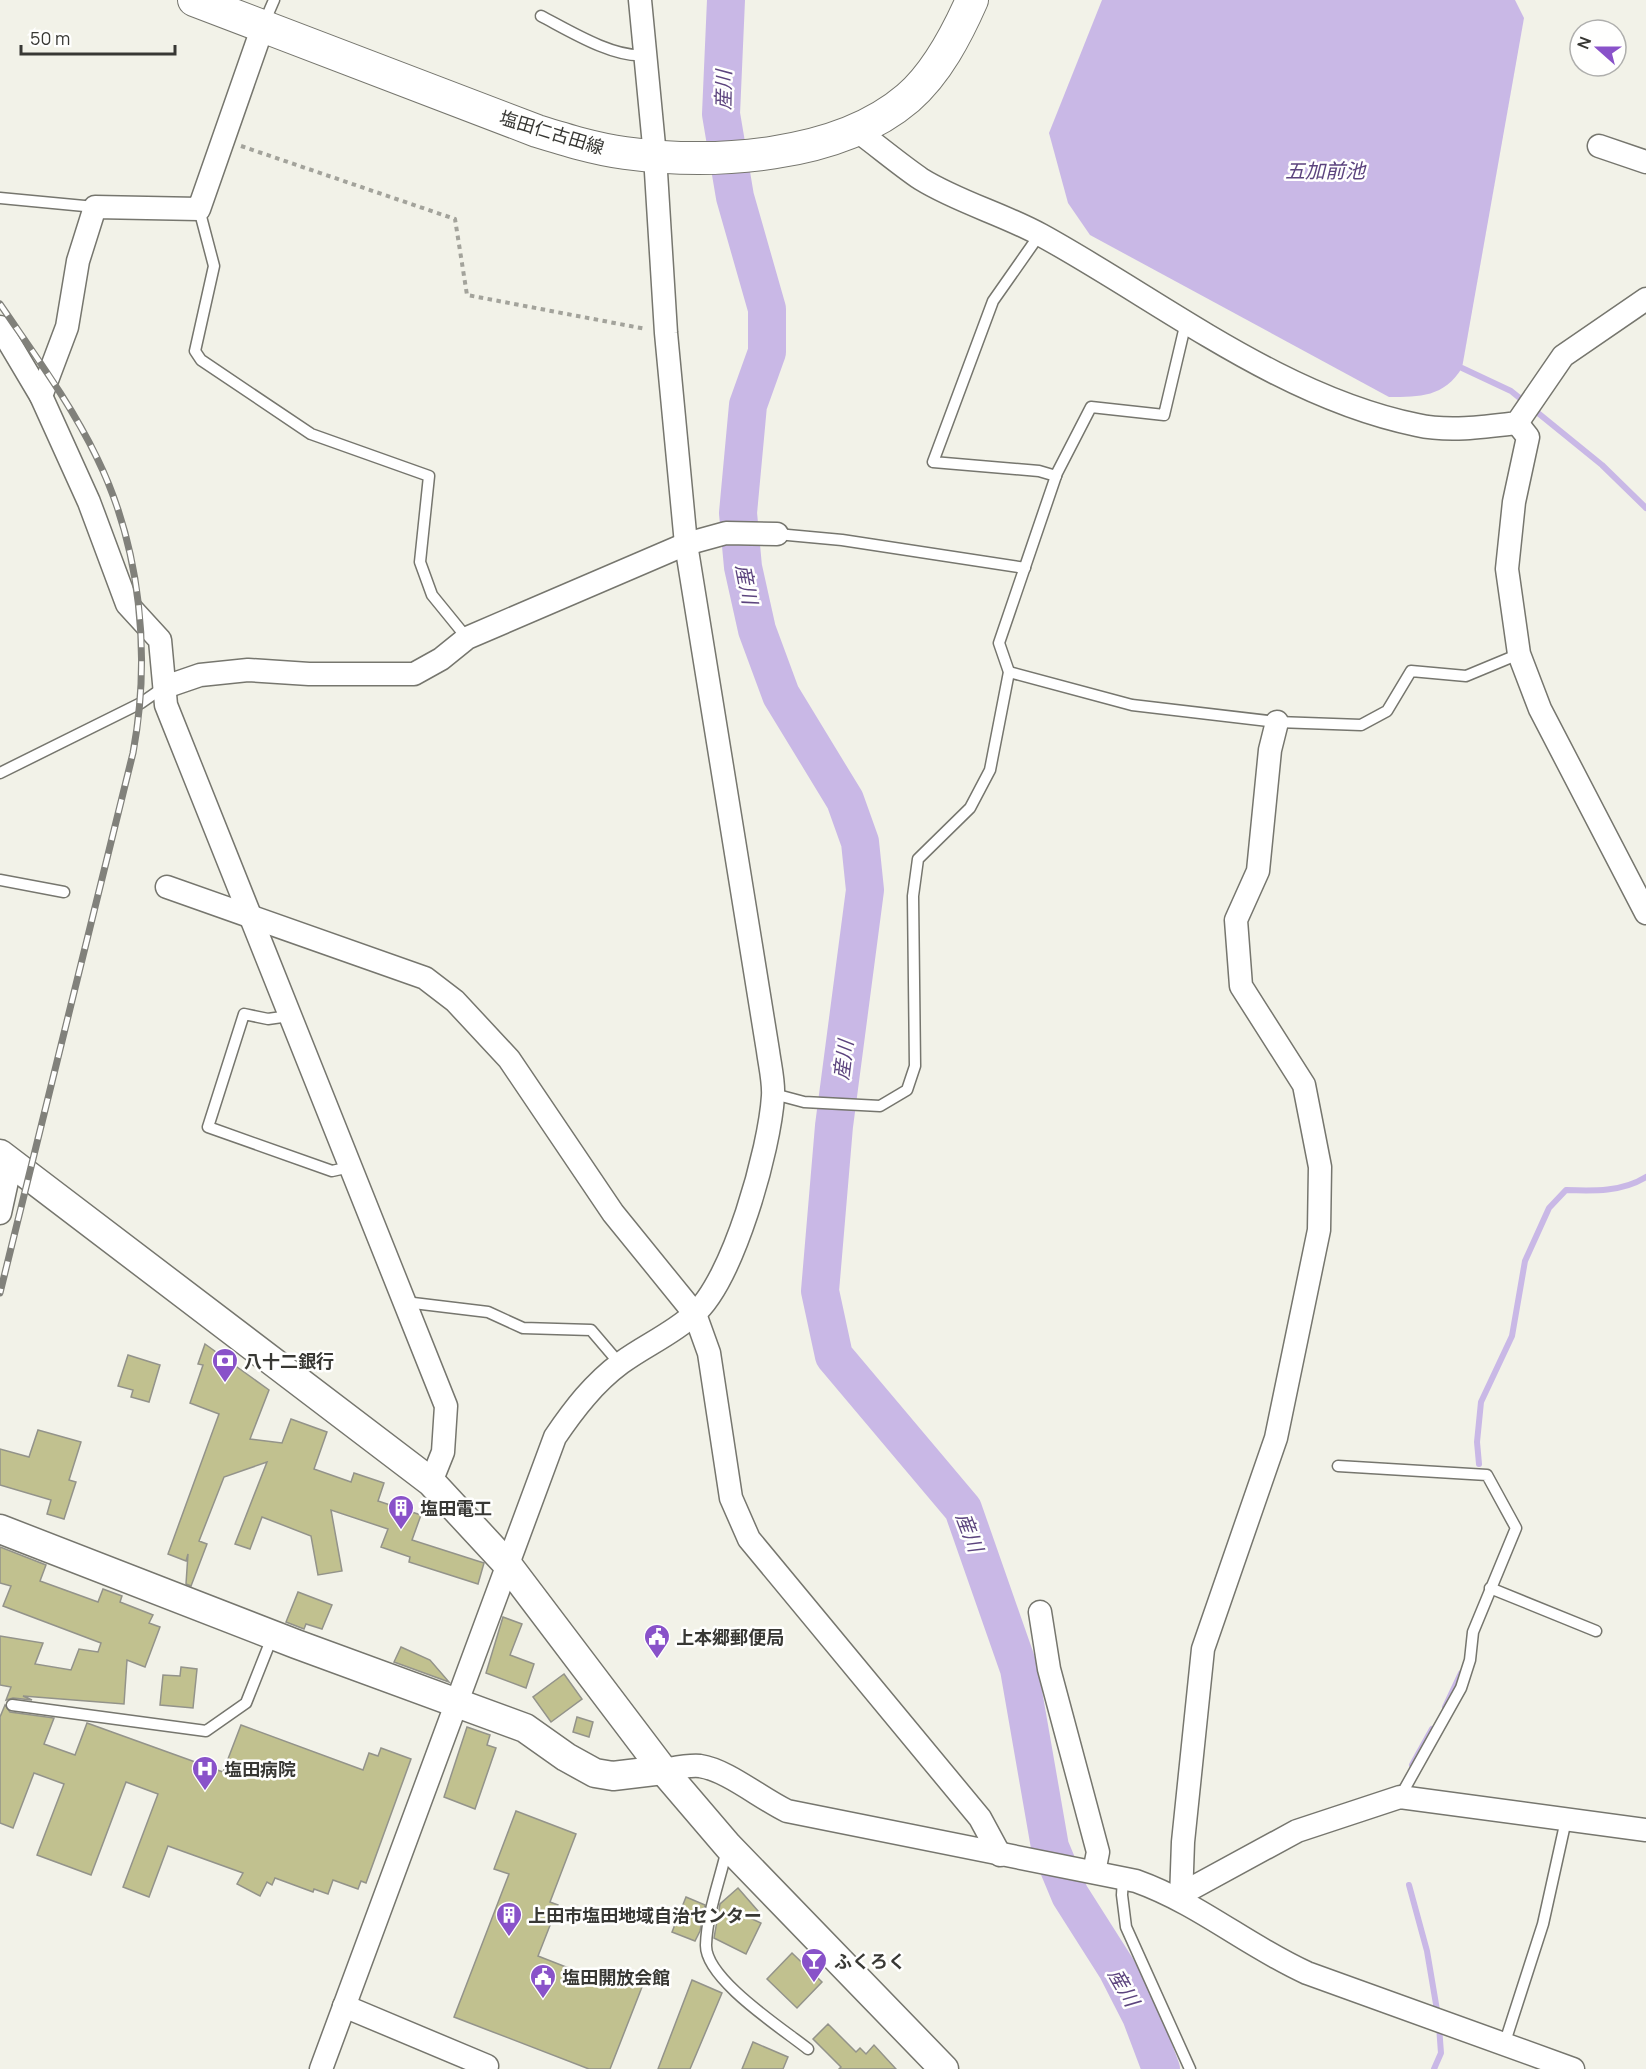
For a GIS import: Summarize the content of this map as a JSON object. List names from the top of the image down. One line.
{"streets":{"main road":["塩田仁古田線"]},"water":["産川","五加前池"],"places":{"bank":["八十二銀行"],"building":["塩田電工","上田市塩田地域自治センター"],"public building":["上本郷郵便局","塩田開放会館"],"hospital":["塩田病院"],"bar":["ふくろく"]},"scale_bar":"50 m","north":"left"}
